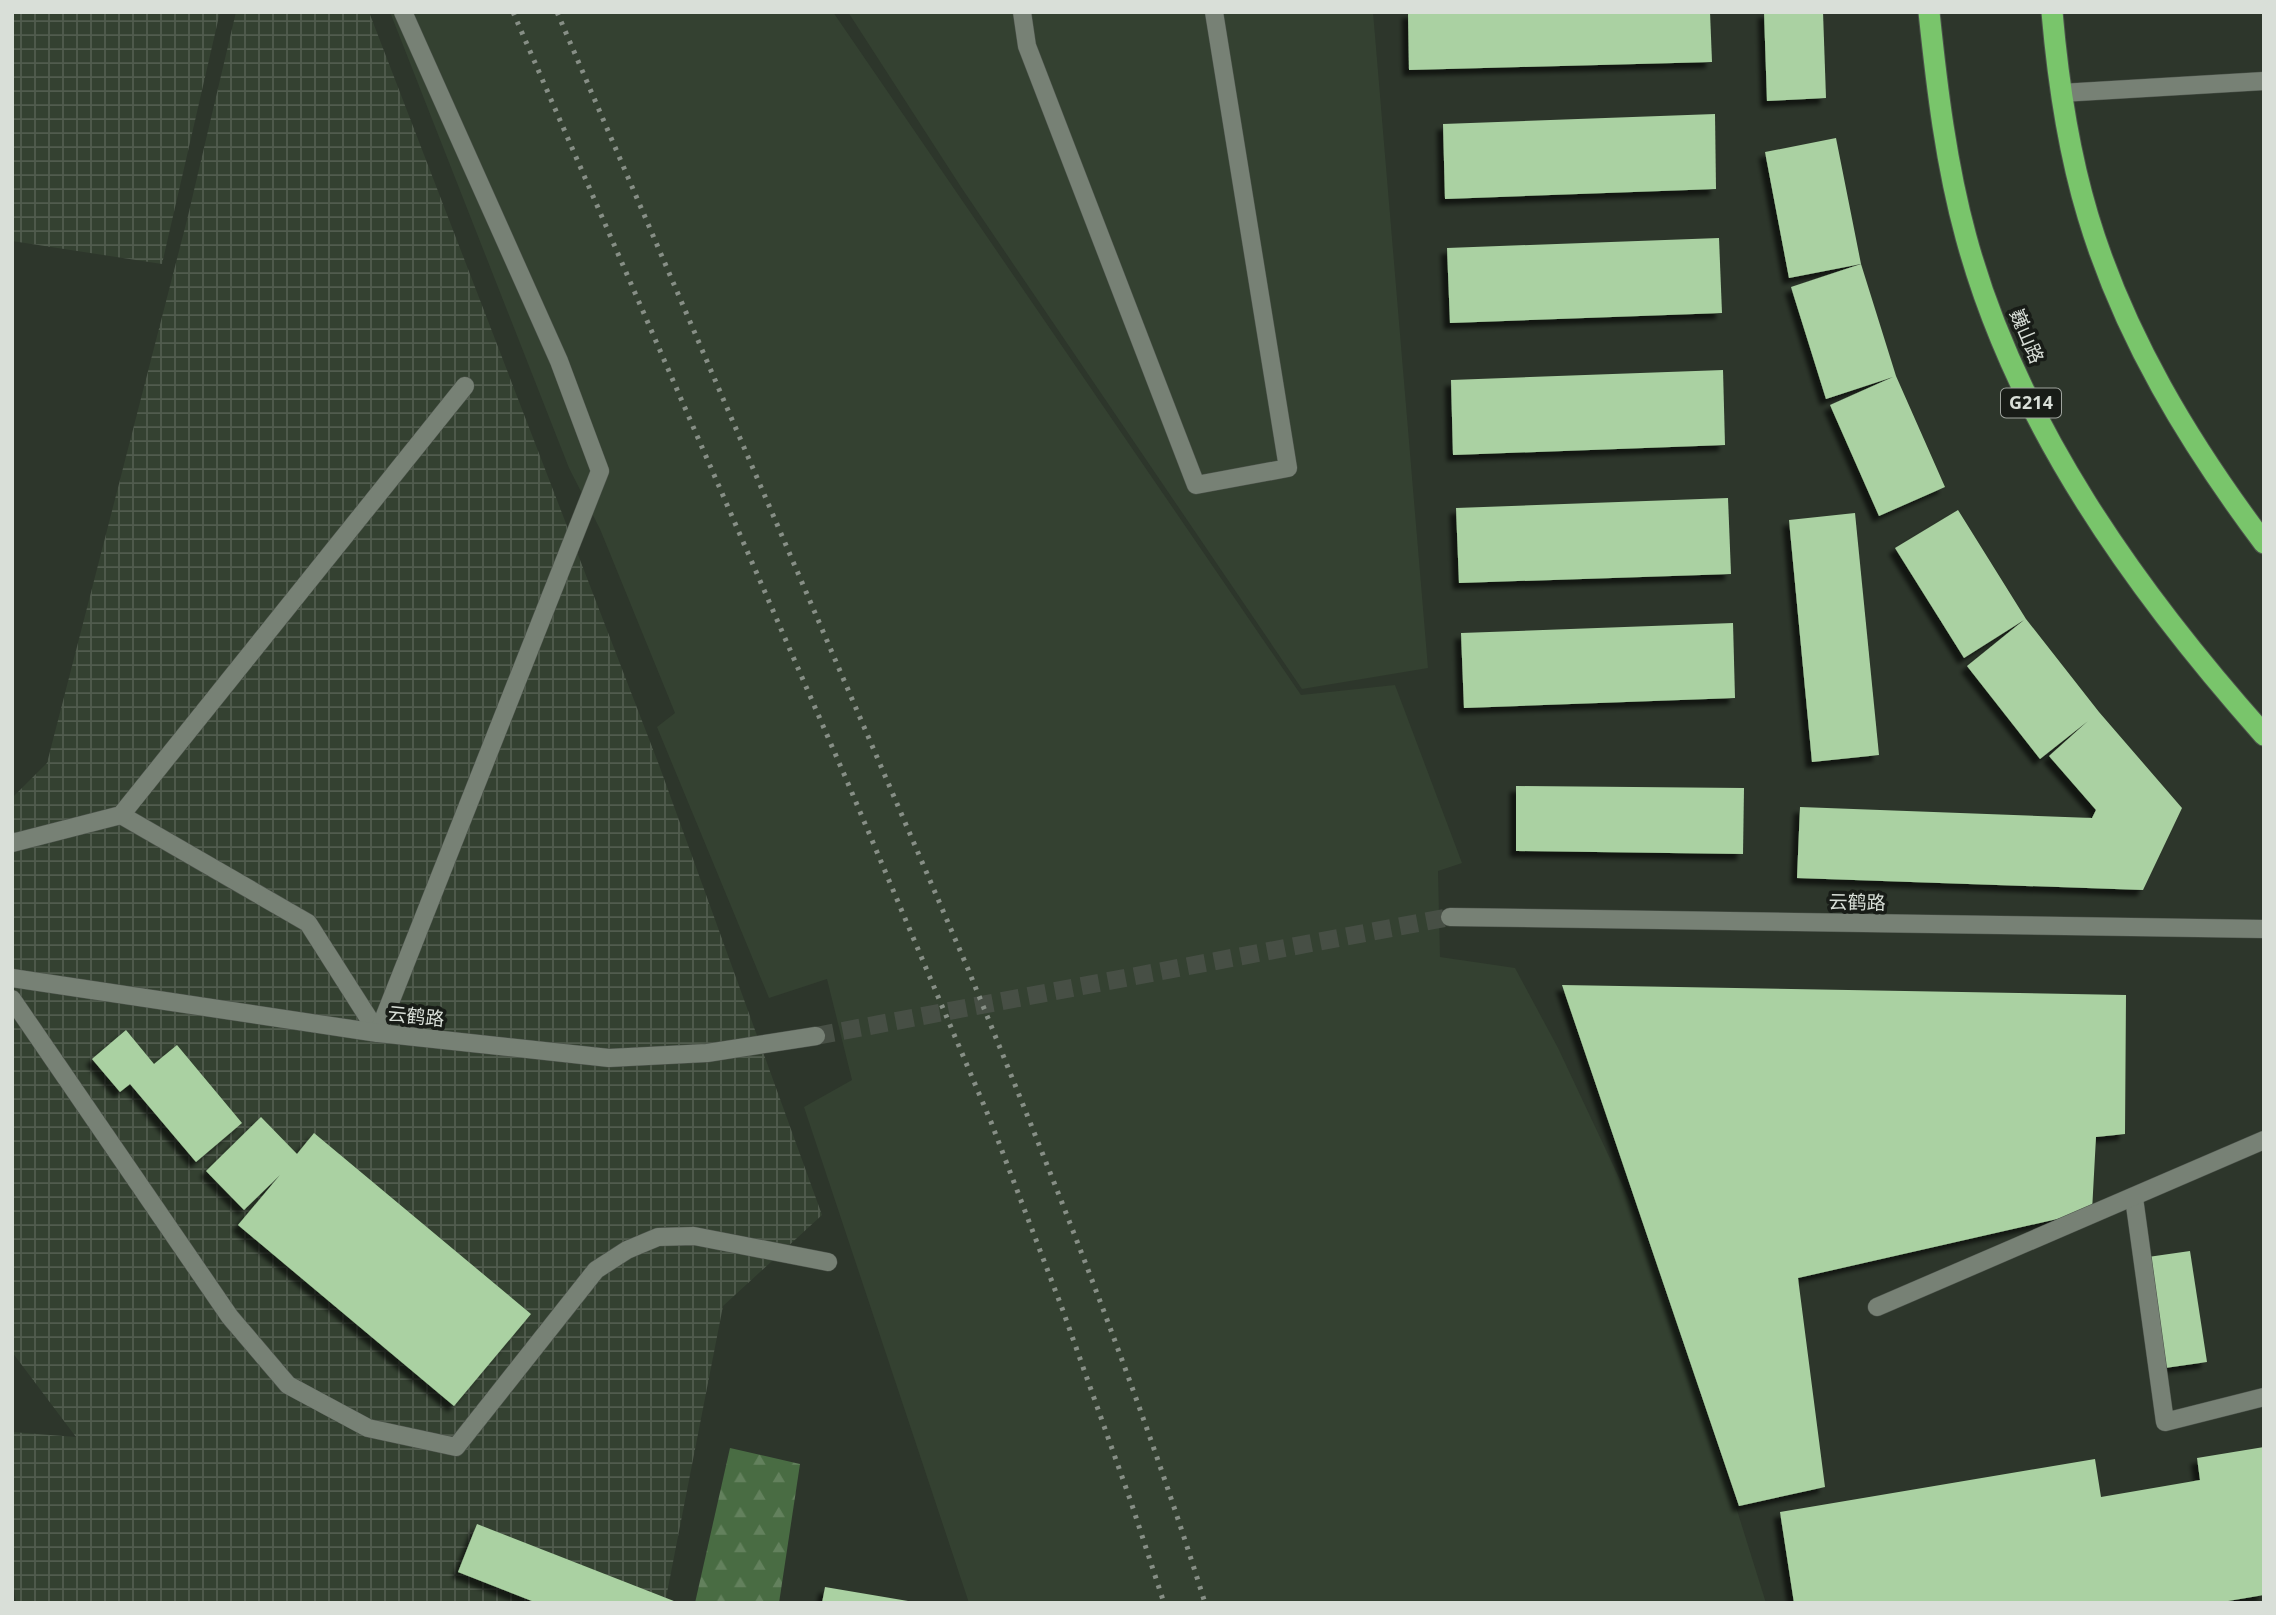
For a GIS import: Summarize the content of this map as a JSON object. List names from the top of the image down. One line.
{"streets":{"highway":["巍山路","G214"],"street":["云鹤路"]}}
